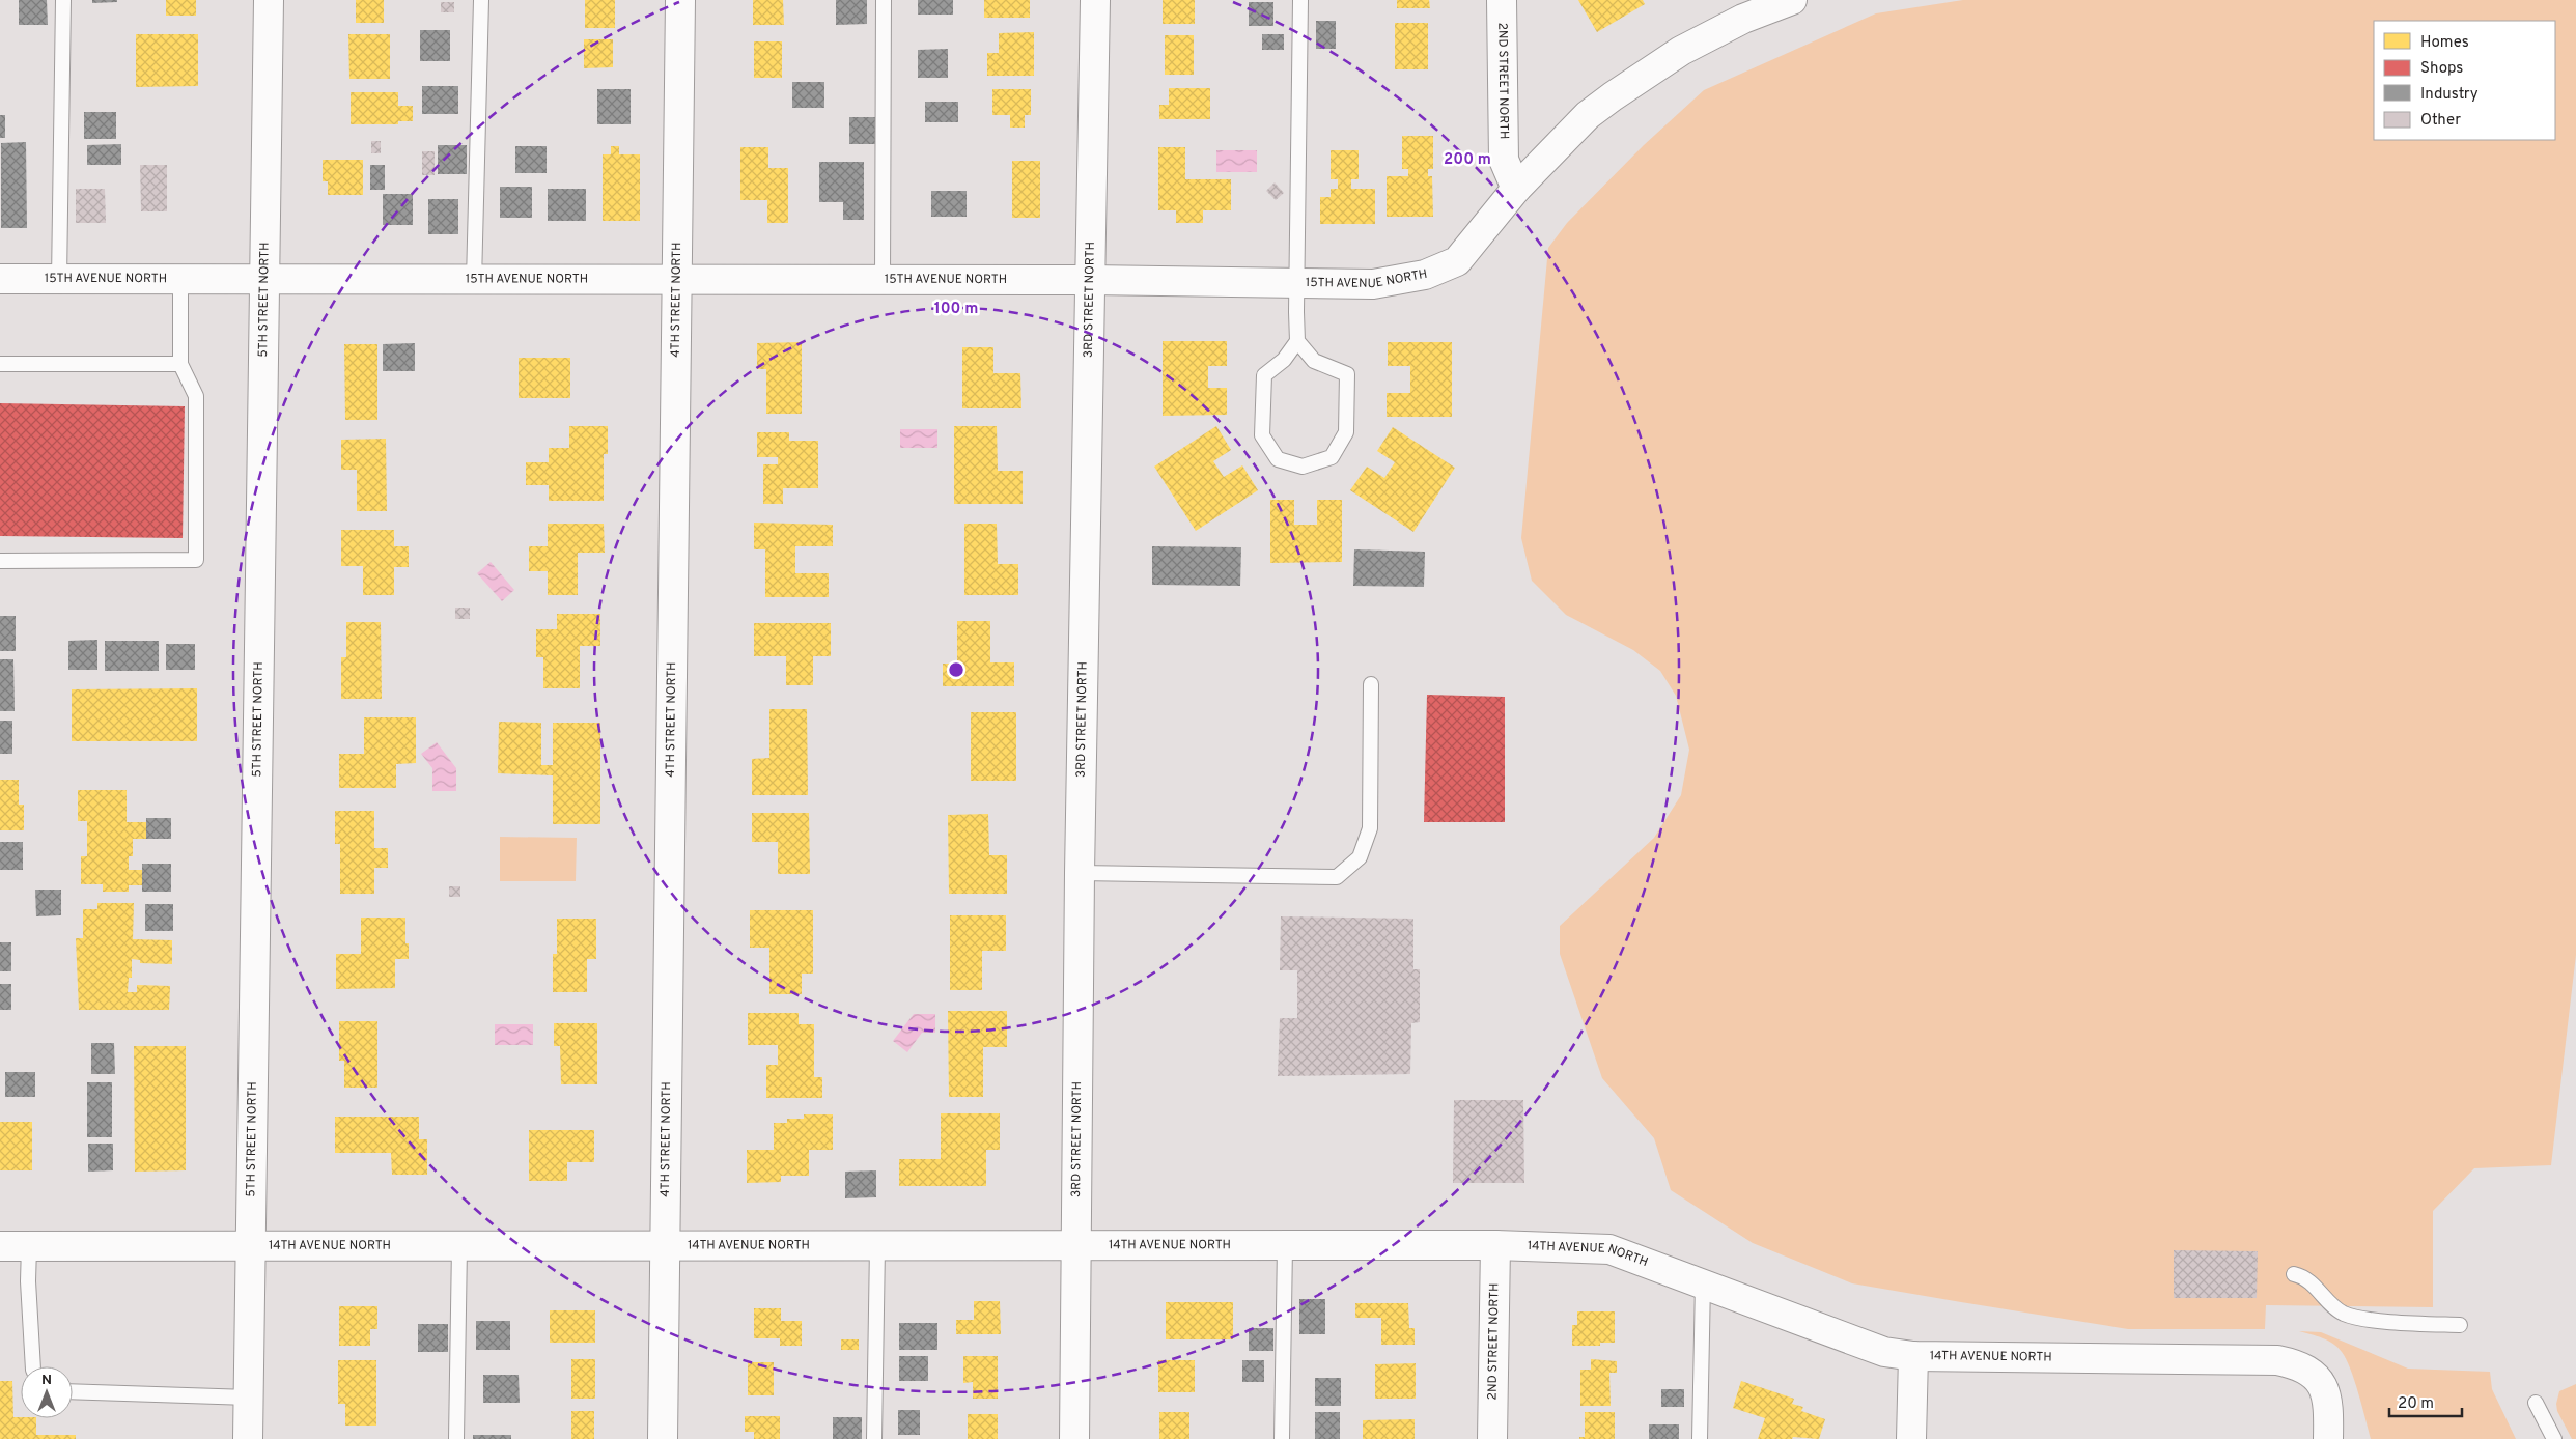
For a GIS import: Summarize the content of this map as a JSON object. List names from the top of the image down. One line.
{"streets":{"street":["2ND STREET NORTH","15TH AVENUE NORTH","5TH STREET NORTH","4TH STREET NORTH","3RD STREET NORTH","14TH AVENUE NORTH"]},"crossings":[["2ND STREET NORTH","15TH AVENUE NORTH"],["2ND STREET NORTH","14TH AVENUE NORTH"],["15TH AVENUE NORTH","5TH STREET NORTH"],["15TH AVENUE NORTH","4TH STREET NORTH"],["15TH AVENUE NORTH","3RD STREET NORTH"],["5TH STREET NORTH","14TH AVENUE NORTH"],["4TH STREET NORTH","14TH AVENUE NORTH"],["3RD STREET NORTH","14TH AVENUE NORTH"]],"legend":["Homes","Shops","Industry","Other"],"scale_bar":"20 m","north":"top","rings":["200 m","100 m"]}
